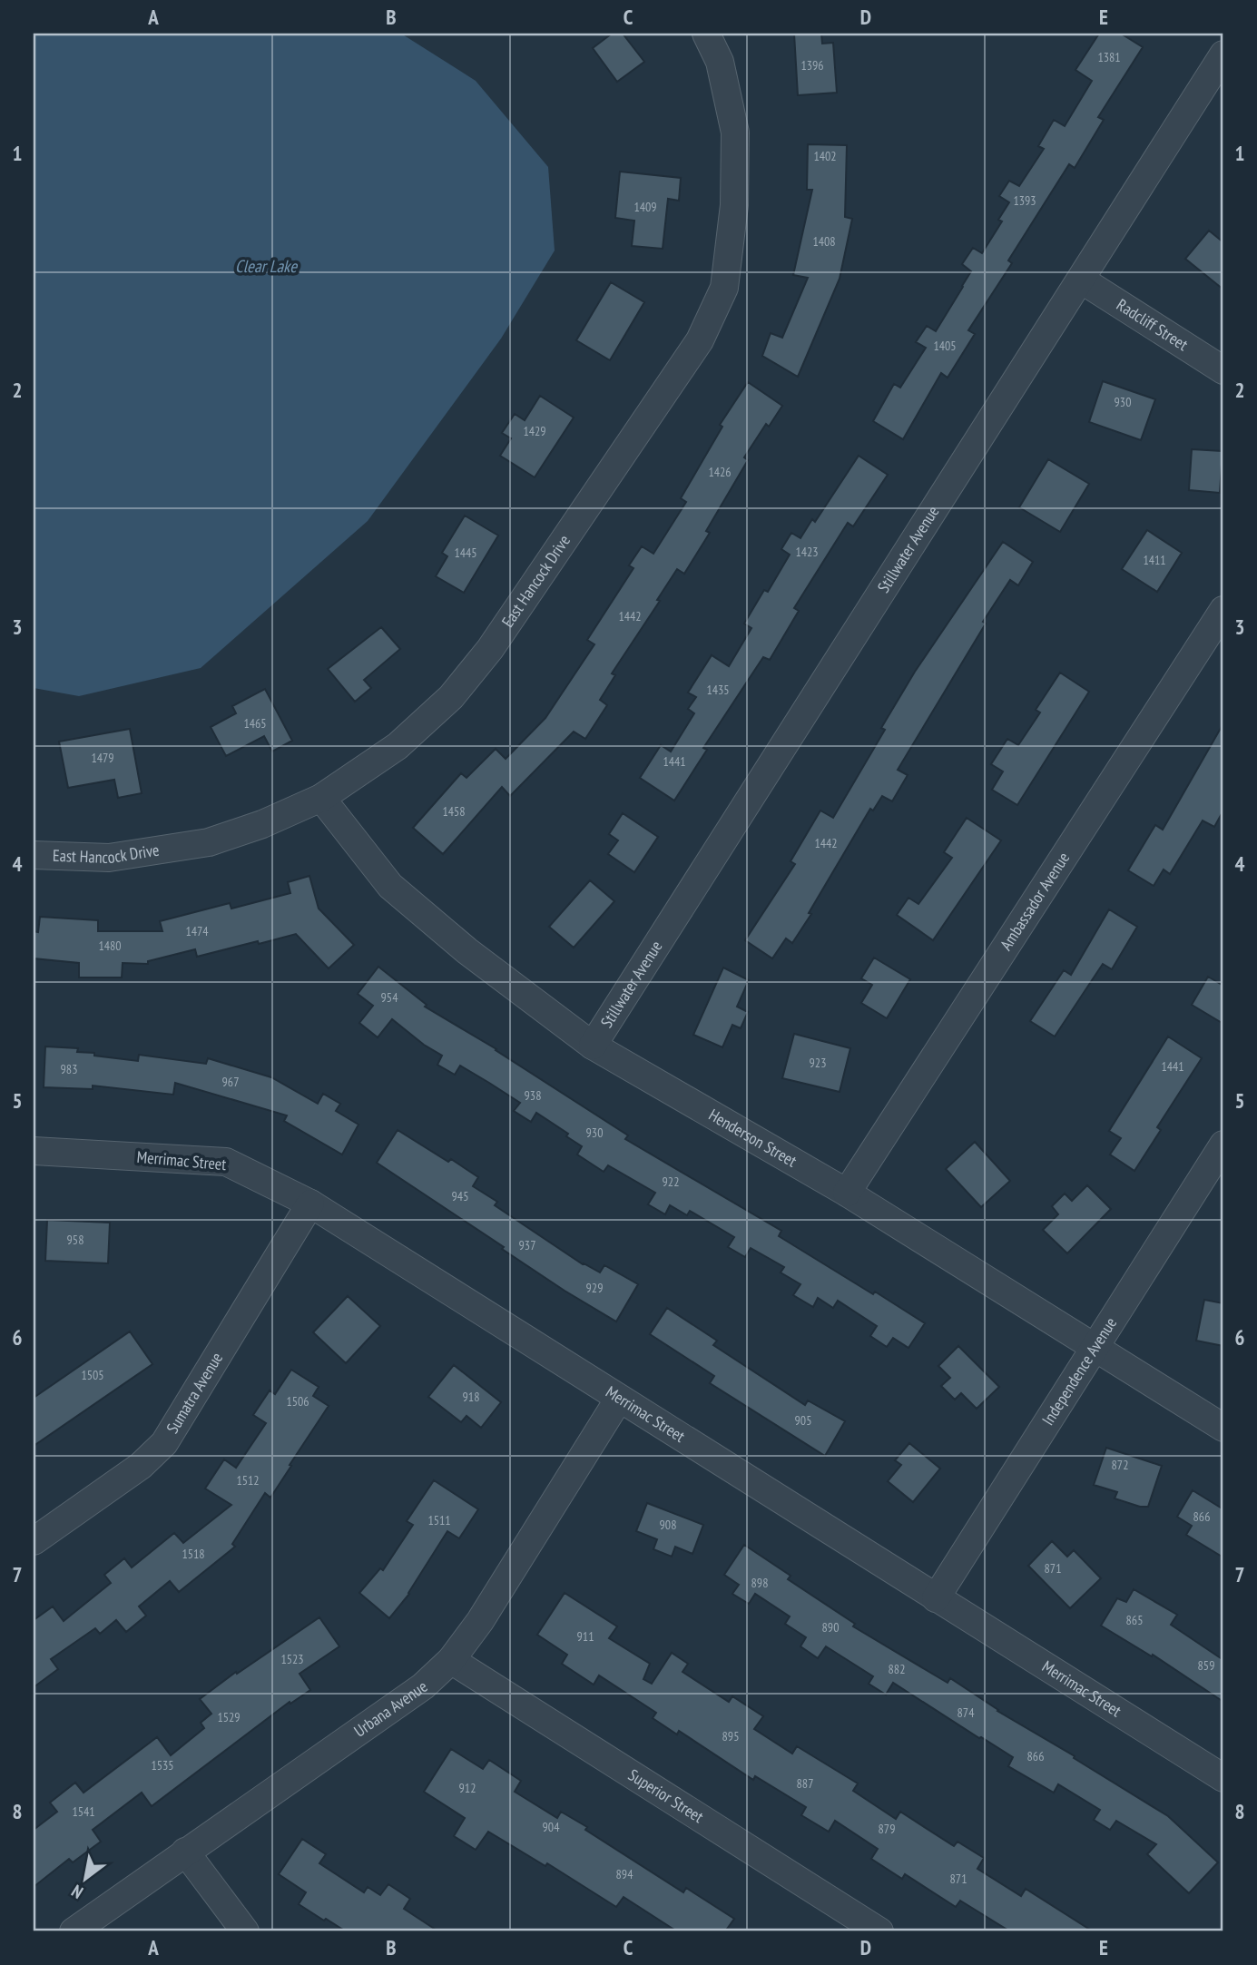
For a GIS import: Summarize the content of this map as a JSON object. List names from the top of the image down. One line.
{"streets":{"street":["Radcliff Street","Stillwater Avenue","East Hancock Drive","Ambassador Avenue","Henderson Street","Merrimac Street","Independence Avenue","Sumatra Avenue","Urbana Avenue","Superior Street"]},"crossings":[["Radcliff Street","Stillwater Avenue"],["Stillwater Avenue","Henderson Street"],["East Hancock Drive","Henderson Street"],["Ambassador Avenue","Henderson Street"],["Henderson Street","Independence Avenue"],["Merrimac Street","Independence Avenue"],["Merrimac Street","Sumatra Avenue"],["Merrimac Street","Urbana Avenue"],["Urbana Avenue","Superior Street"]],"water":["Clear Lake"],"house_numbers":["1381","1396","1402","1393","1409","1408","1405","930","1429","1426","1423","1445","1411","1442","1435","1465","1479","1441","1458","1442","1474","1480","954","923","1441","983","967","938","930","922","945","958","937","929","1505","918","1506","905","872","1512","866","1511","908","1518","871","898","865","890","911","1523","859","882","874","1529","895","866","1535","887","912","1541","904","879","894","871"],"north":"bottom left","grid":{"columns":["A","B","C","D","E"],"rows":["1","2","3","4","5","6","7","8"]}}
